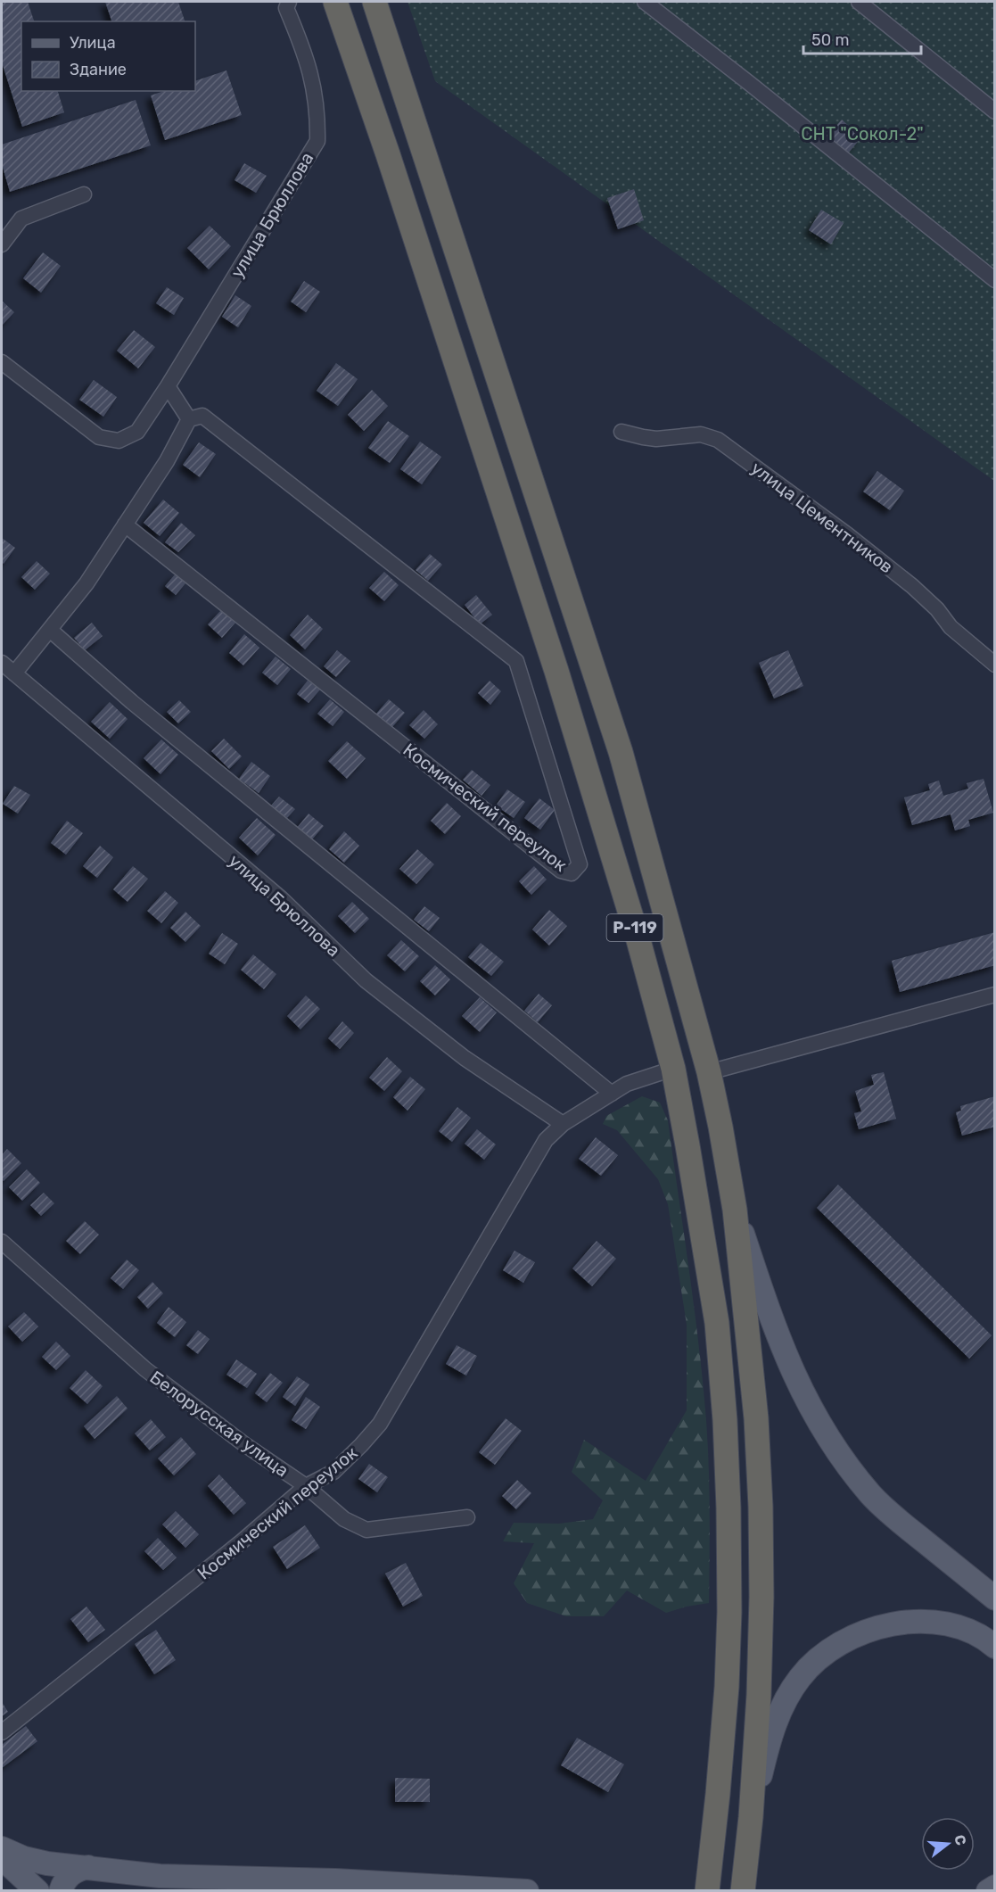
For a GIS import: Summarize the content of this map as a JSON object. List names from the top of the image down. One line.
{"streets":{"highway":["Р-119"],"street":["улица Брюллова","улица Цементников","Космический переулок","Белорусская улица"]},"crossings":[["улица Брюллова","Космический переулок"],["Космический переулок","Р-119"],["Космический переулок","Белорусская улица"]],"parks":["СНТ \"Сокол-2\""],"legend":["Улица","Здание"],"scale_bar":"50 m","north":"right"}
